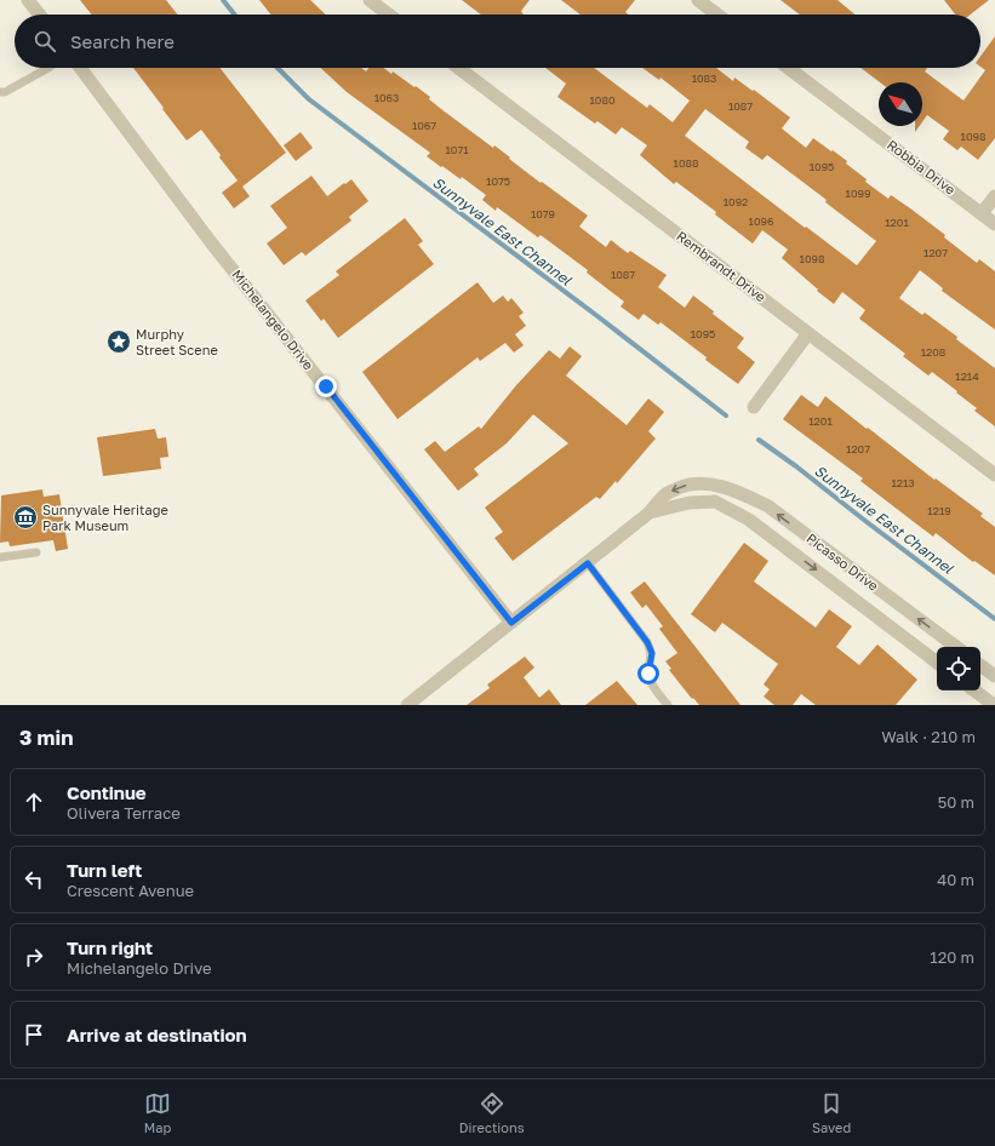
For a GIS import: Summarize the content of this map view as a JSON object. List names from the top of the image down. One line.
{"streets":{"street":["Robbia Drive","Rembrandt Drive","Michelangelo Drive","Picasso Drive"]},"crossings":[["Michelangelo Drive","Picasso Drive"]],"water":["Sunnyvale East Channel"],"places":{"place":["Murphy Street Scene"],"museum":["Sunnyvale Heritage Park Museum"]},"house_numbers":["1083","1063","1080","1087","1067","1098","1071","1088","1095","1075","1099","1092","1079","1096","1201","1207","1098","1087","1095","1208","1214","1201","1207","1213","1219"],"north":"top left","page":{"search":"Search here","heading":["3 min","Walk · 210 m"],"list":[["Continue","Olivera Terrace","50 m"],["Turn left","Crescent Avenue","40 m"],["Turn right","Michelangelo Drive","120 m"],"Arrive at destination"],"nav":["Map","Directions","Saved"]}}
